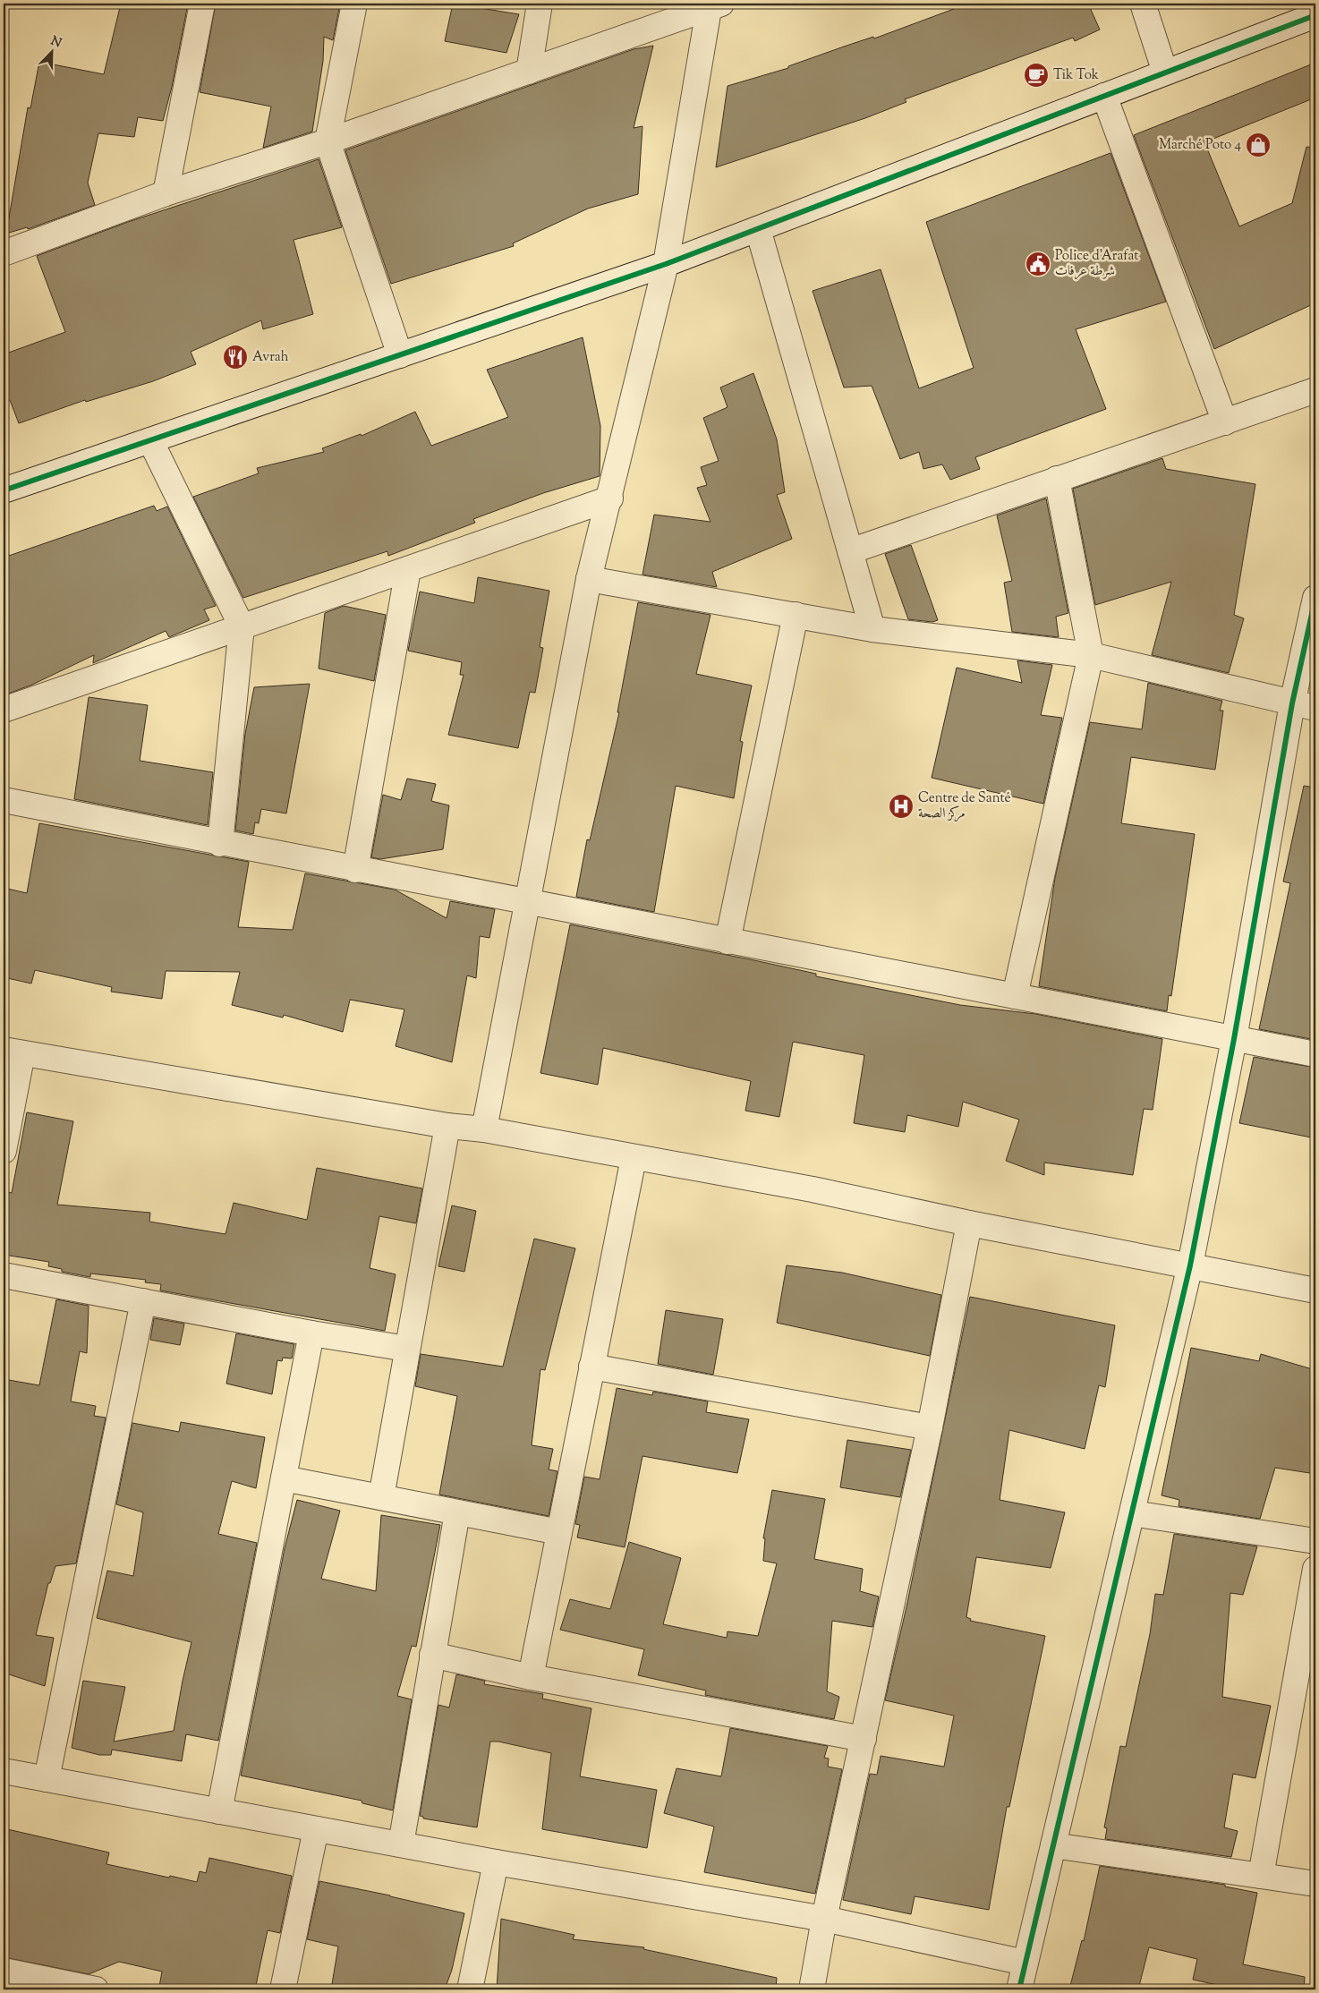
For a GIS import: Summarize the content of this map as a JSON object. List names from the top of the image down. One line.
{"places":{"cafe":["Tik Tok"],"shop":["Marché Poto 4"],"public building":["Police d'Arafat شرطة عرفات"],"restaurant":["Avrah"],"hospital":["Centre de Santé مركز الصحة"]},"north":"top right"}
